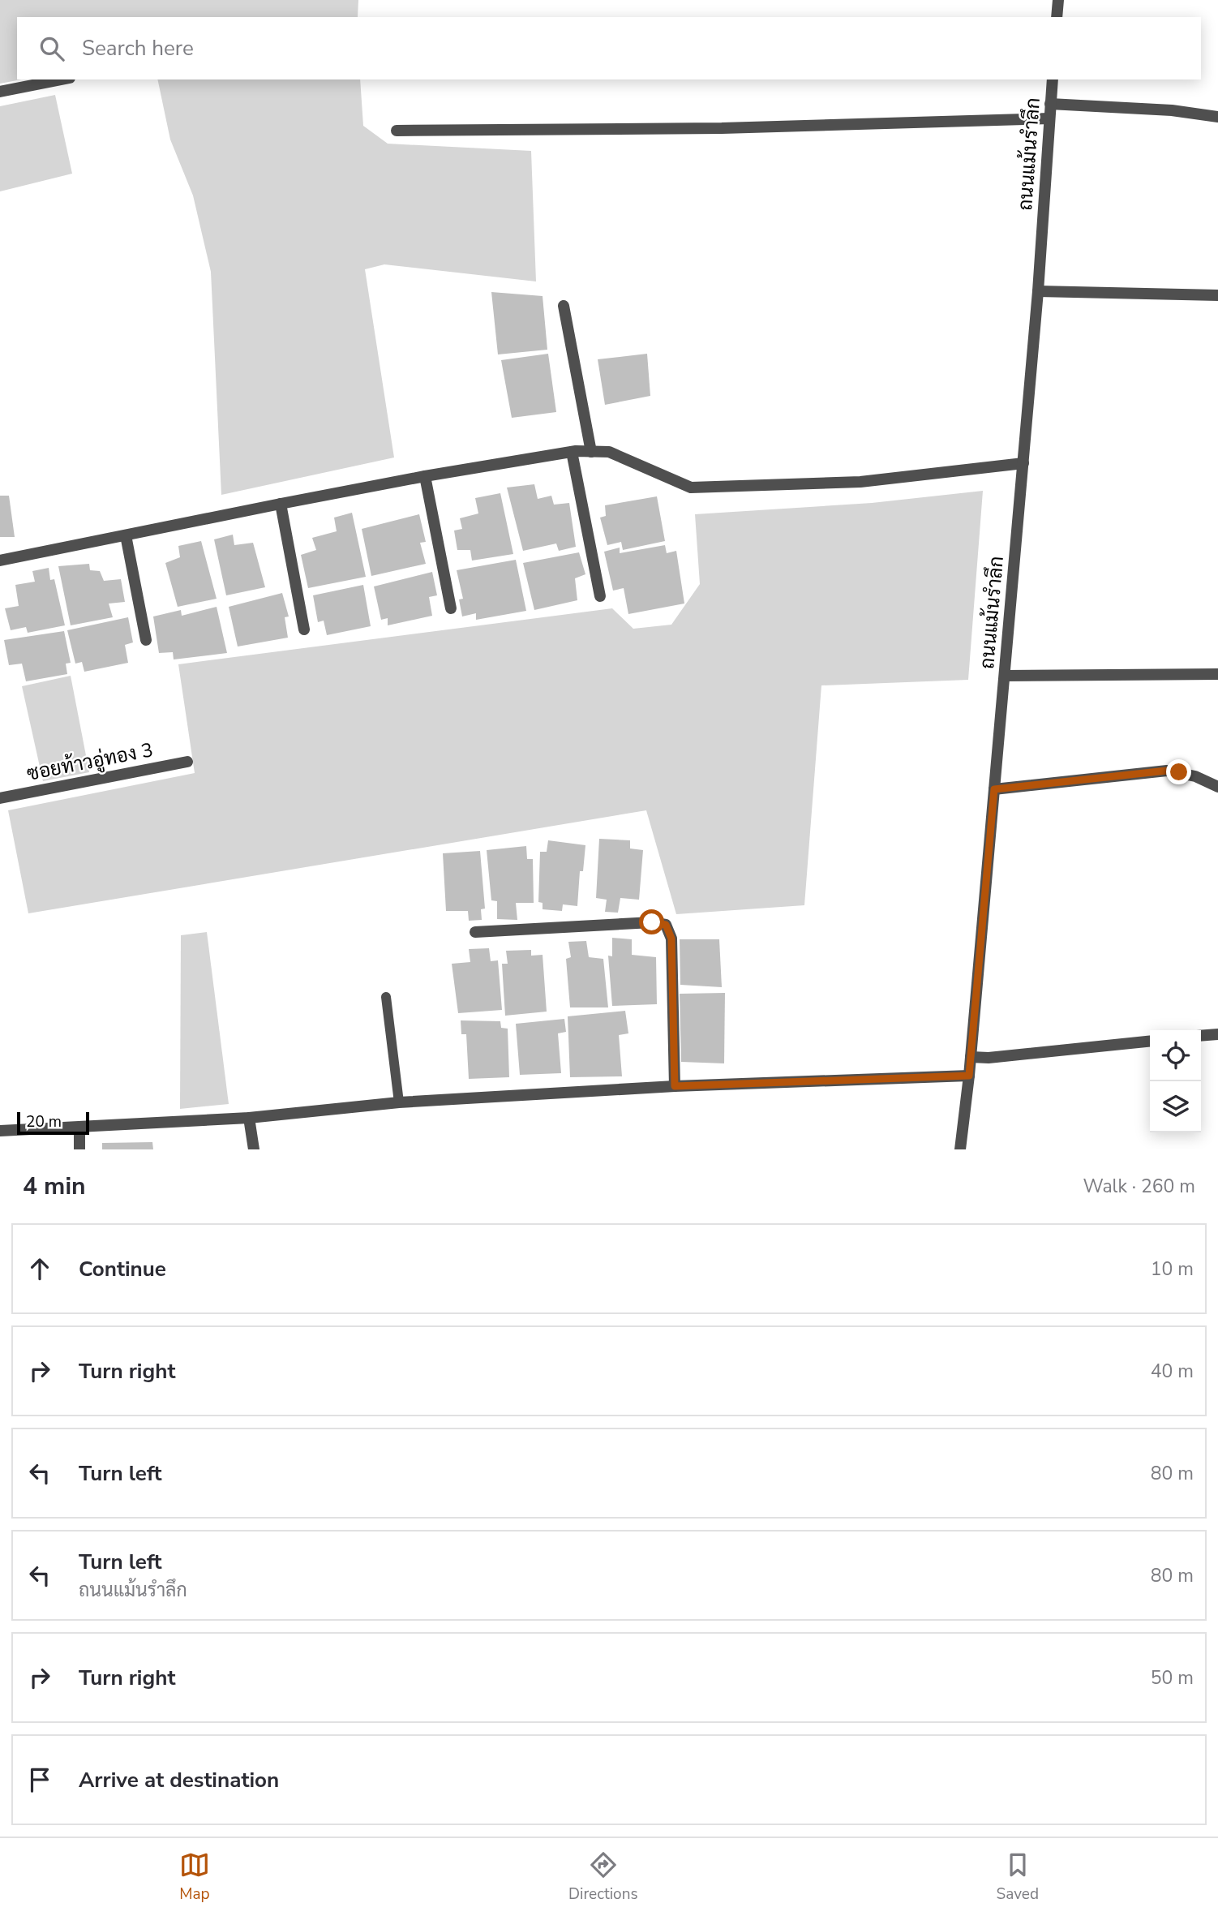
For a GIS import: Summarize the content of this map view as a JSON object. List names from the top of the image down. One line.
{"streets":{"street":["ถนนแม้นรำลึก","ซอยท้าวอู่ทอง 3"]},"scale_bar":"20 m","page":{"search":"Search here","scale":"20 m","heading":["4 min","Walk · 260 m"],"list":[["Continue","10 m"],["Turn right","40 m"],["Turn left","80 m"],["Turn left","ถนนแม้นรำลึก","80 m"],["Turn right","50 m"],"Arrive at destination"],"nav":["Map","Directions","Saved"]}}
